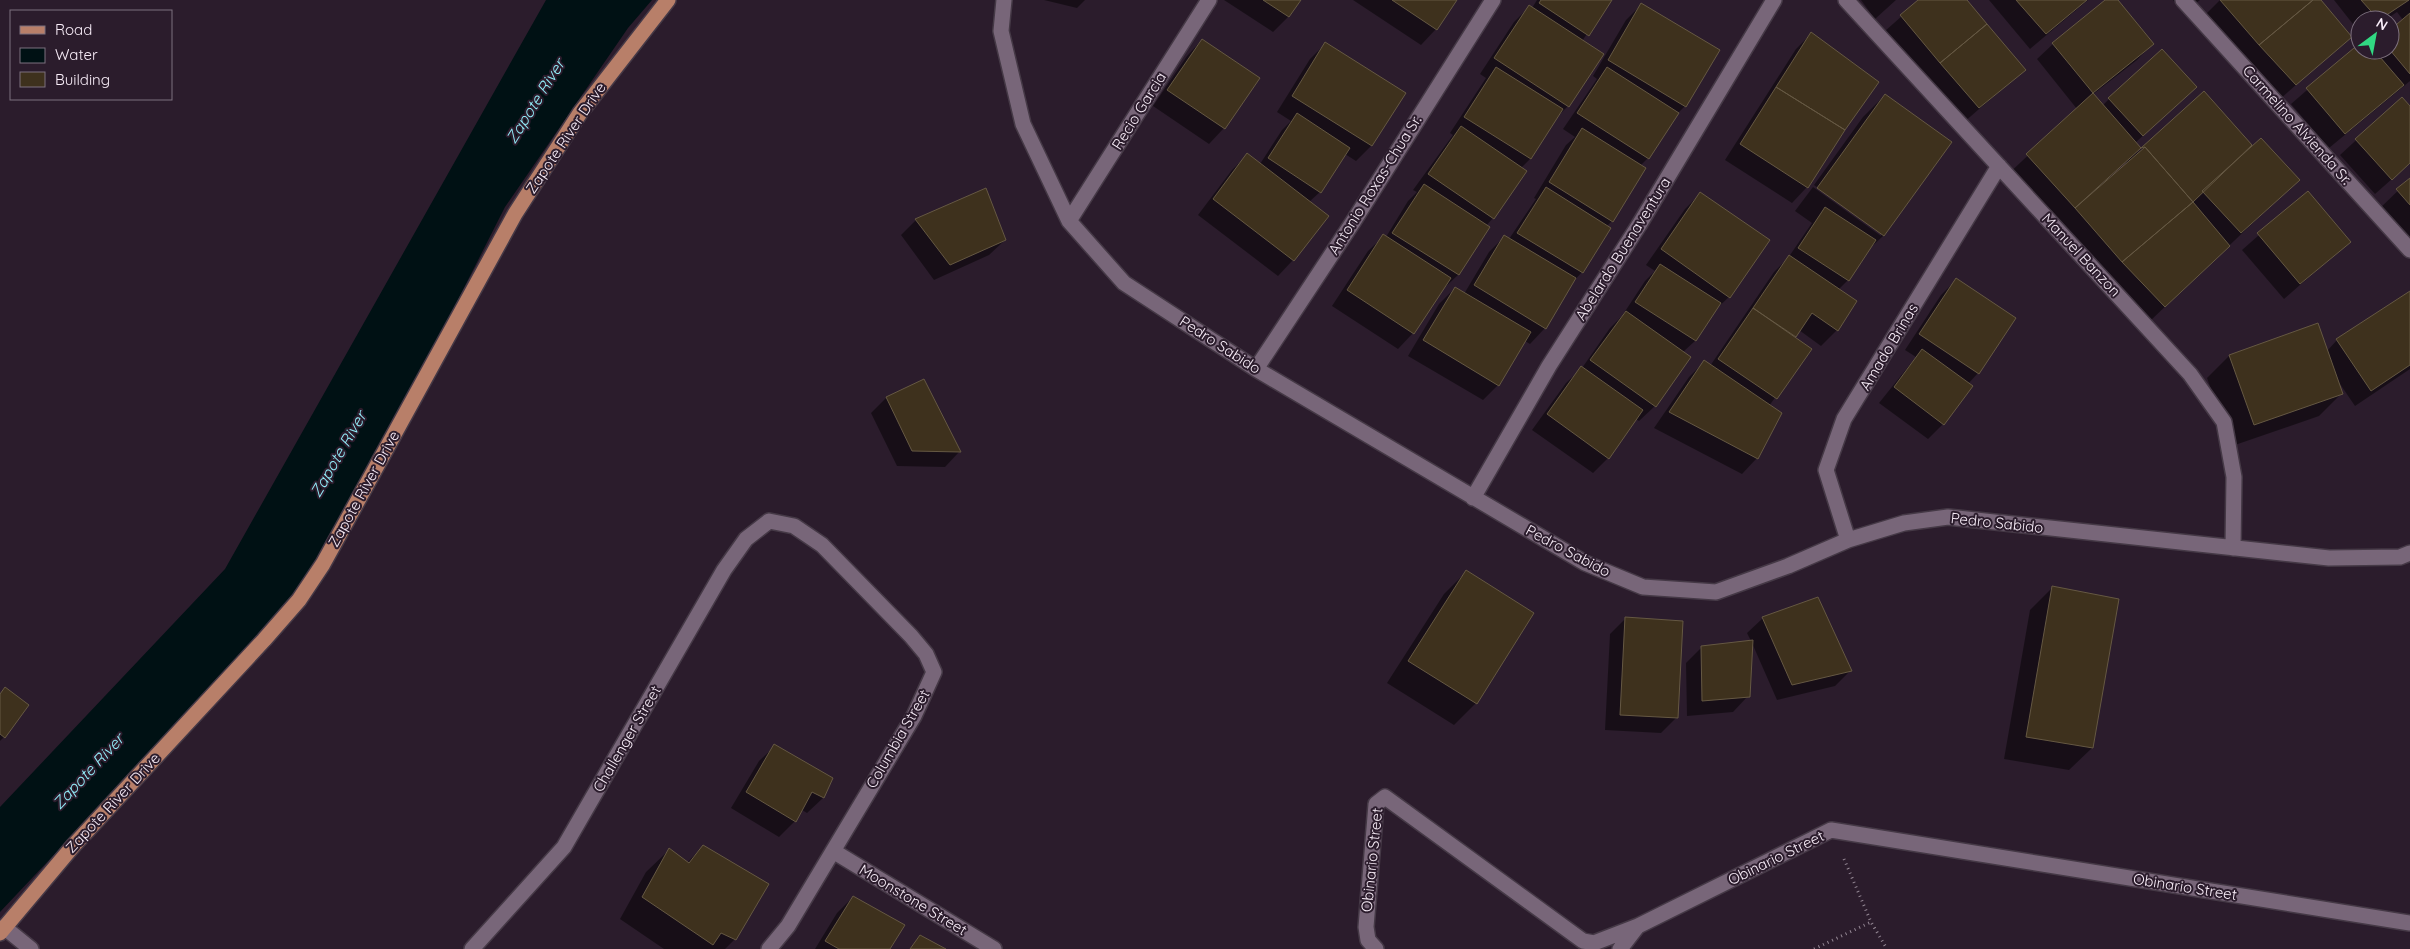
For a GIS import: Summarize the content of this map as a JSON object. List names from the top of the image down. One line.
{"streets":{"main road":["Zapote River Drive"],"street":["Recio Garcia","Carmelino Alvienda Sr.","Antonio Roxas-Chua Sr.","Abelardo Buenaventura","Manuel Banzon","Pedro Sabido","Amado Brinas","Challenger Street","Columbia Street","Obinario Street","Moonstone Street"]},"crossings":[["Recio Garcia","Pedro Sabido"],["Antonio Roxas-Chua Sr.","Pedro Sabido"],["Abelardo Buenaventura","Pedro Sabido"],["Manuel Banzon","Pedro Sabido"],["Manuel Banzon","Amado Brinas"],["Pedro Sabido","Amado Brinas"],["Challenger Street","Columbia Street"],["Columbia Street","Moonstone Street"]],"water":["Zapote River"],"legend":["Road","Water","Building"],"north":"top right"}
